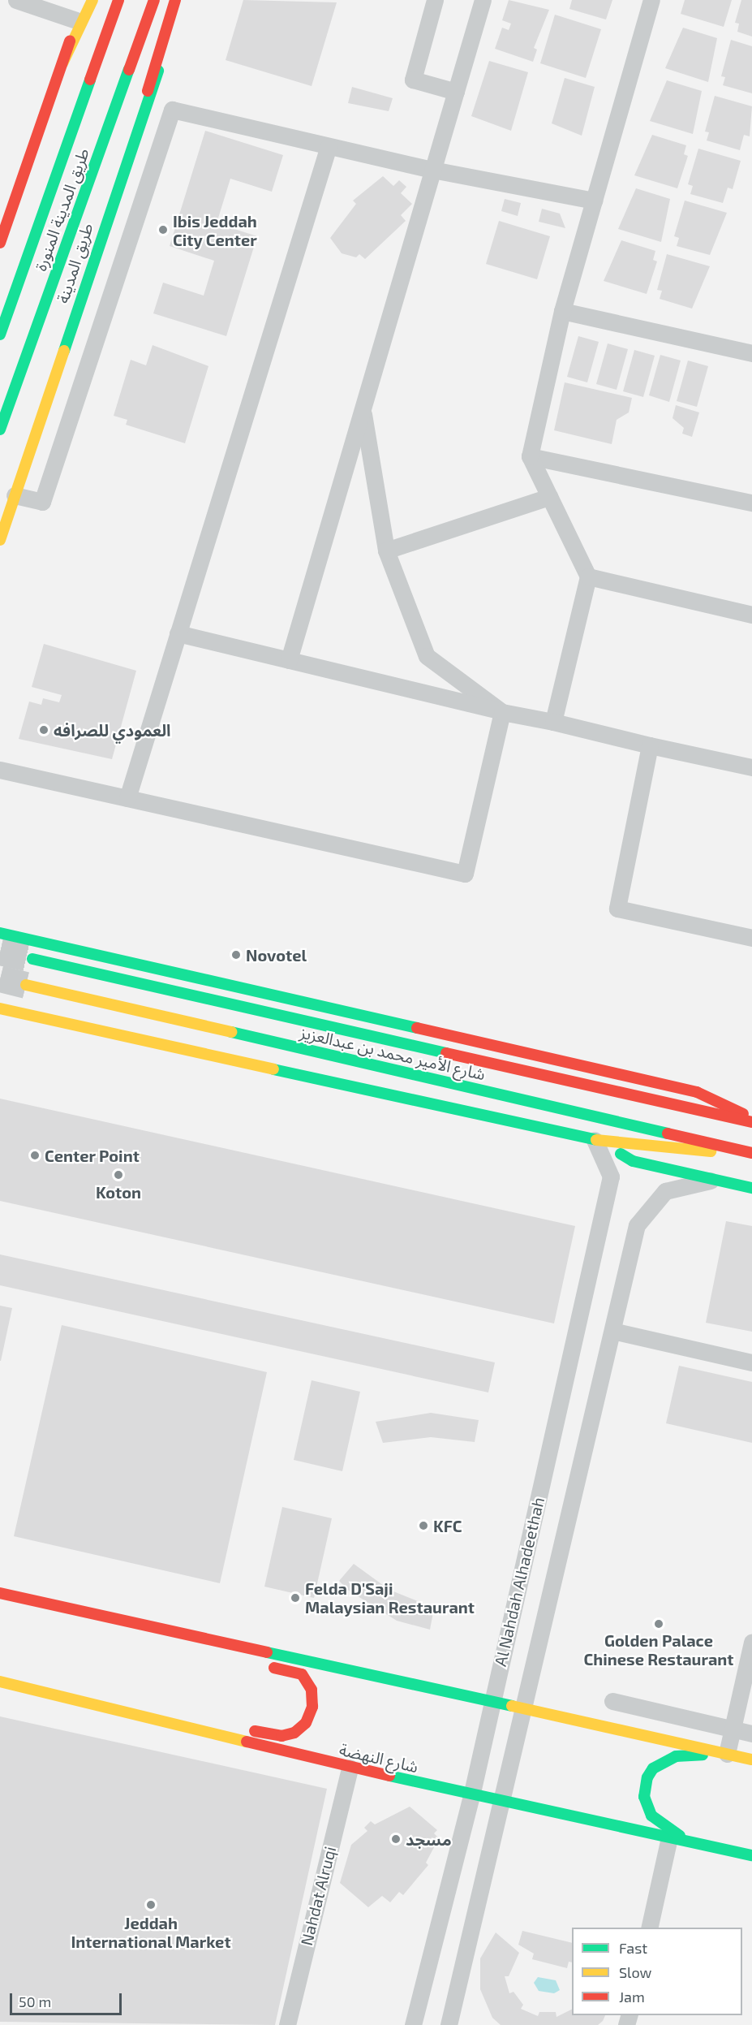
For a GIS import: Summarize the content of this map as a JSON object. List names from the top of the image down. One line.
{"streets":{"main road":["طريق المدينة المنورة","طريق المدينة","شارع الأمير محمد بن عبدالعزيز","شارع النهضة"],"street":["Al Nahdah Alhadeethah","Nahdat Alruqi"]},"crossings":[["Al Nahdah Alhadeethah","شارع النهضة"],["شارع النهضة","Nahdat Alruqi"]],"places":["Ibis Jeddah City Center","العمودي للصرافه","Novotel","Center Point","Koton","KFC","Felda D'Saji Malaysian Restaurant","Golden Palace Chinese Restaurant","مسجد","Jeddah International Market"],"legend":["Fast","Slow","Jam"],"scale_bar":"50 m"}
